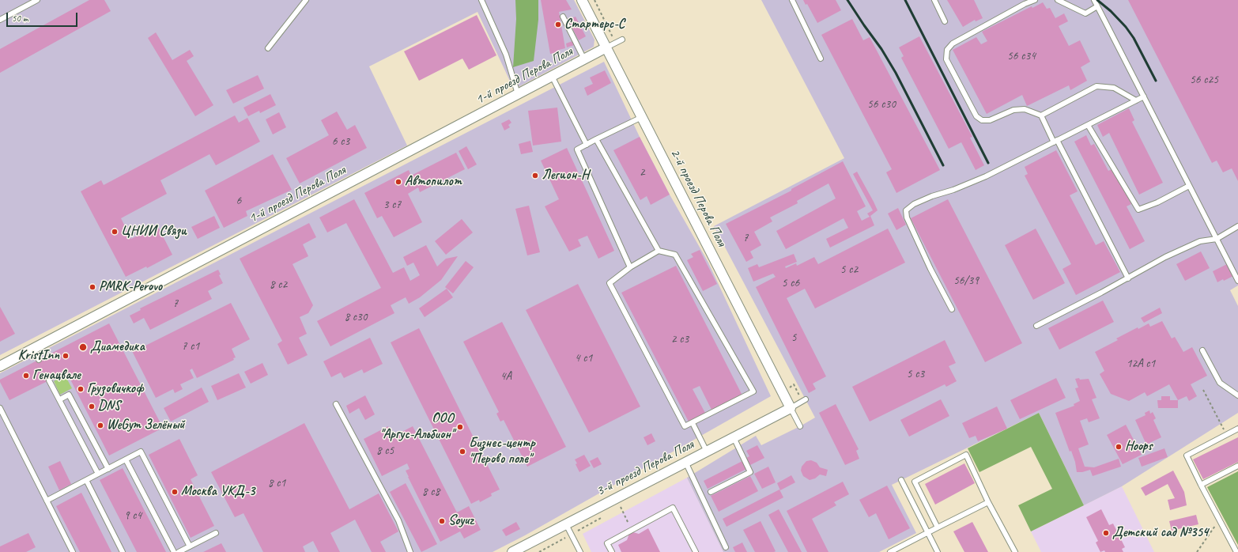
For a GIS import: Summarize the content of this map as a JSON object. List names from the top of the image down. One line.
{"streets":{"street":["1-й проезд Перова Поля","2-й проезд Перова Поля","3-й проезд Перова Поля"]},"crossings":[["1-й проезд Перова Поля","2-й проезд Перова Поля"],["2-й проезд Перова Поля","3-й проезд Перова Поля"]],"places":["Стартерс-С","Легион-Н","Автопилот","ЦНИИ Связи","PMRK-Perovo","Диамедика","KristInn","Генацвале","Грузовичкоф","DNS","WeGym Зелёный","ООО \"Аргус-Альбион\"","Hoops","Бизнес-центр \"Перово поле\"","Москва УКД-3","Soyuz","Детский сад №354"],"house_numbers":["56 с34","56 с25","56 с30","6 с3","2","6","3 с7","7","5 с2","56/39","5 с6","8 с2","7","8 с30","5","2 с3","7 с1","4 с1","12А с1","5 с3","4А","8 с5","8 с1","8 с8","9 с4"],"scale_bar":"50 m"}
